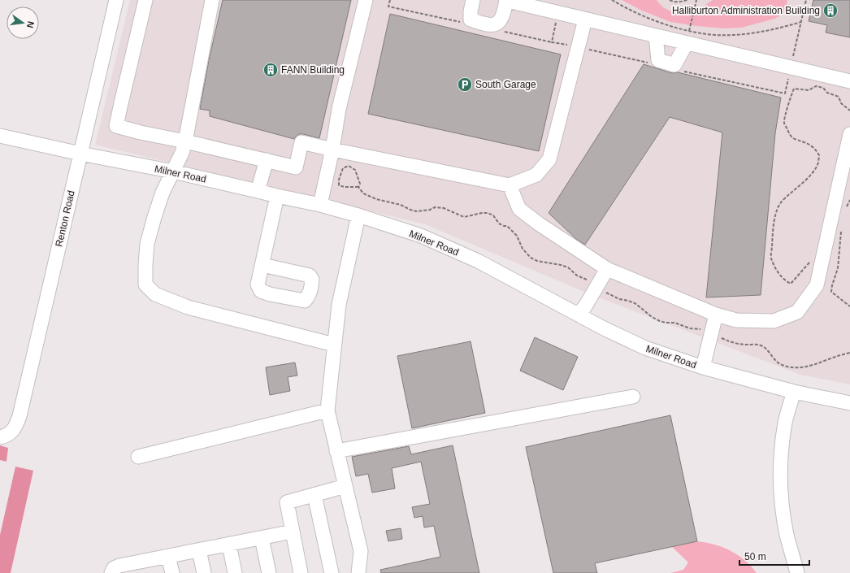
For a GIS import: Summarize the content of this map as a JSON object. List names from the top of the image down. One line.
{"streets":{"street":["Milner Road","Renton Road"]},"crossings":[["Milner Road","Renton Road"]],"places":{"building":["Halliburton Administration Building","FANN Building"],"parking":["South Garage"]},"scale_bar":"50 m","north":"right"}
